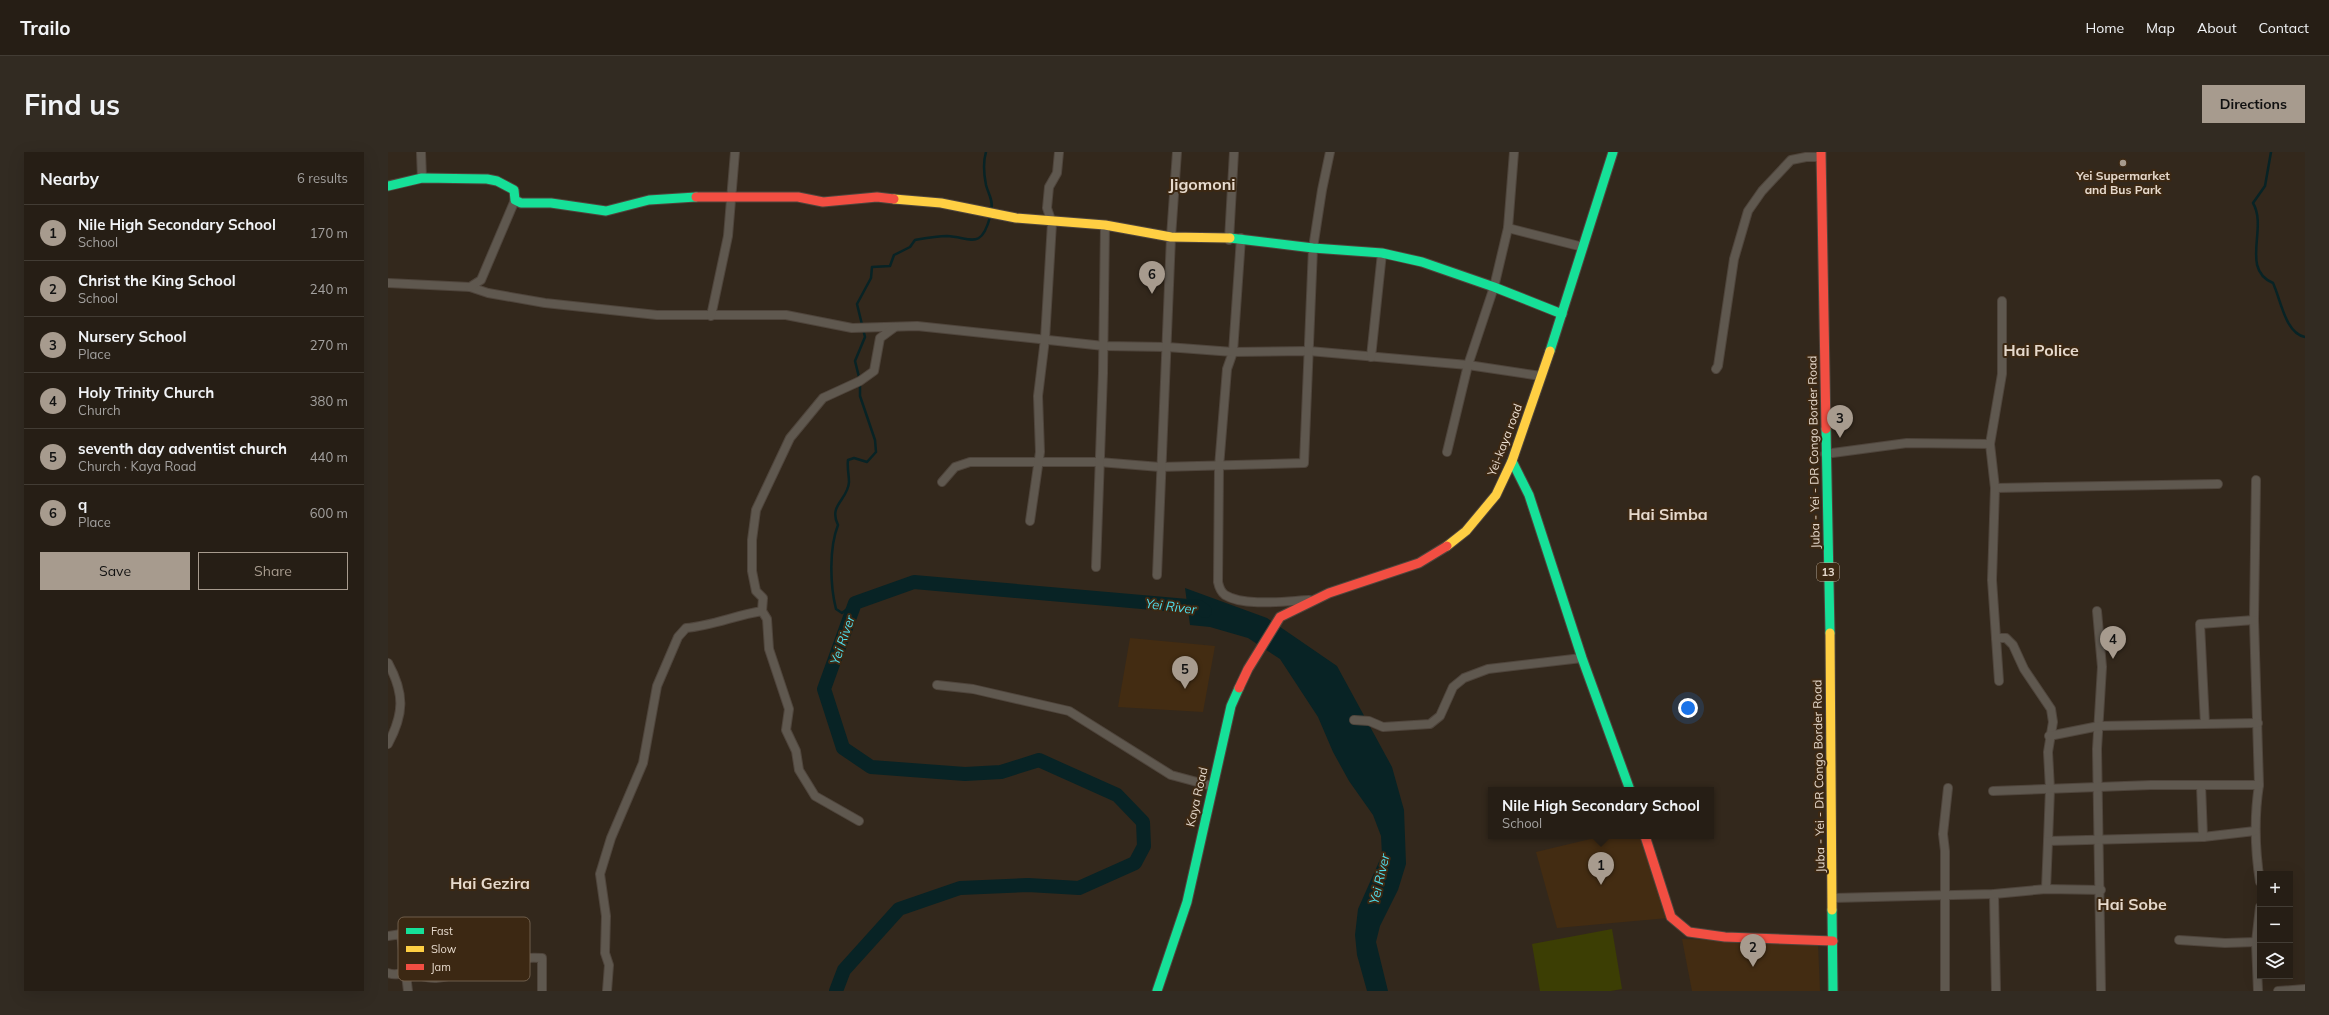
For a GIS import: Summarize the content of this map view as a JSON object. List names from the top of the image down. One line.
{"streets":{"main road":["Yei-kaya road","Juba - Yei - DR Congo Border Road","13","Kaya Road"]},"crossings":[["Yei-kaya road","Kaya Road"]],"districts":["Jigomoni","Hai Police","Hai Simba","Hai Gezira","Hai Sobe"],"water":["Yei River"],"places":["Yei Supermarket and Bus Park"],"legend":["Fast","Slow","Jam"],"page":{"header":"Trailo","nav":["Home","Map","About","Contact"],"buttons":["Directions",["Save","Share"]],"title":"Find us","heading":["Nearby","6 results"],"list":[{"mark":"1","name":"Nile High Secondary School","note":"School","value":"170 m"},{"mark":"2","name":"Christ the King School","note":"School","value":"240 m"},{"mark":"3","name":"Nursery School","note":"Place","value":"270 m"},{"mark":"4","name":"Holy Trinity Church","note":"Church","value":"380 m"},{"mark":"5","name":"seventh day adventist church","note":"Church · Kaya Road","value":"440 m"},{"mark":"6","name":"q","note":"Place","value":"600 m"}],"pins":["6","3","4","5","1","2"],"popup":["Nile High Secondary School","School"],"map_buttons":["+","−"]}}
